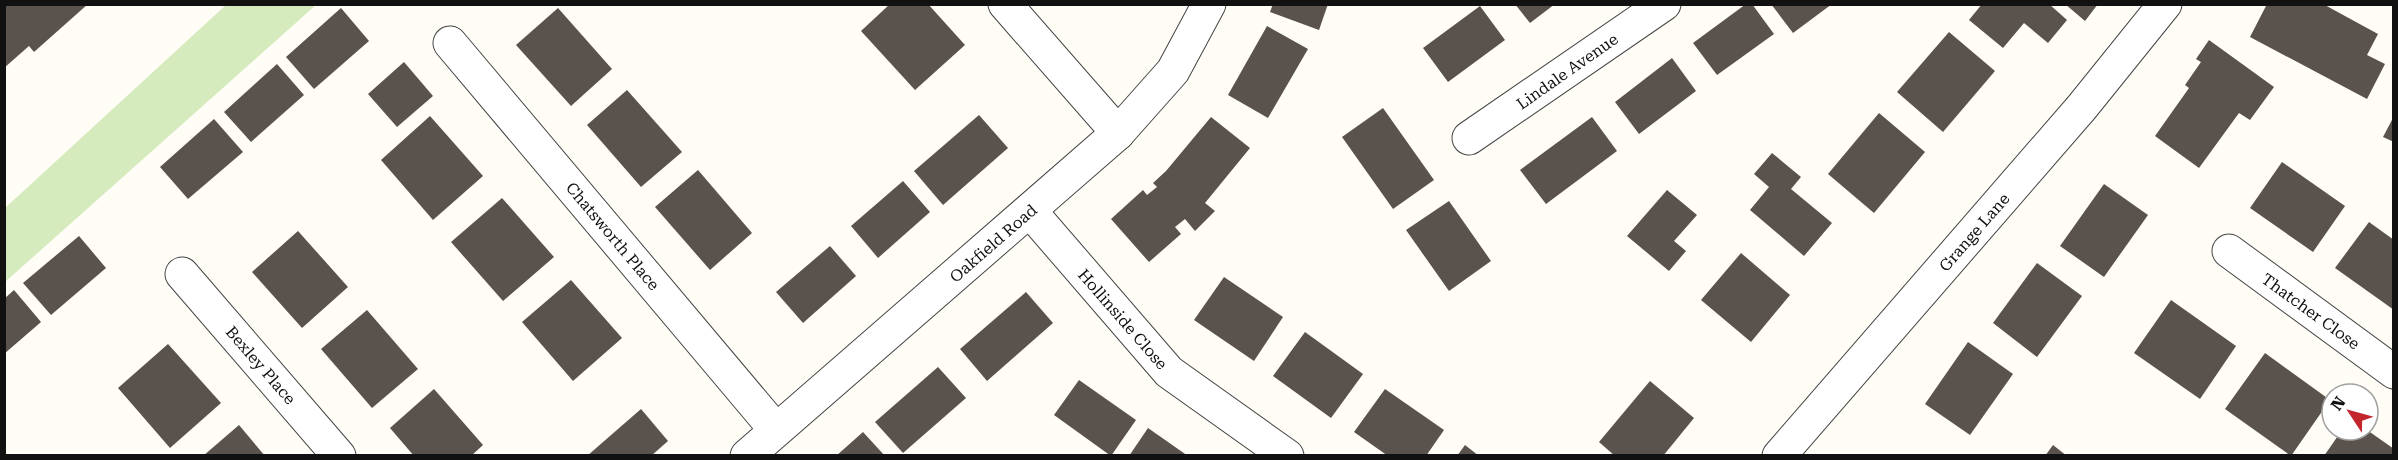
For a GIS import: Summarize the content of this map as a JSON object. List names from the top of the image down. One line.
{"streets":{"street":["Lindale Avenue","Grange Lane","Chatsworth Place","Oakfield Road","Thatcher Close","Hollinside Close","Bexley Place"]},"crossings":[["Chatsworth Place","Oakfield Road"],["Oakfield Road","Hollinside Close"]],"north":"top left"}
